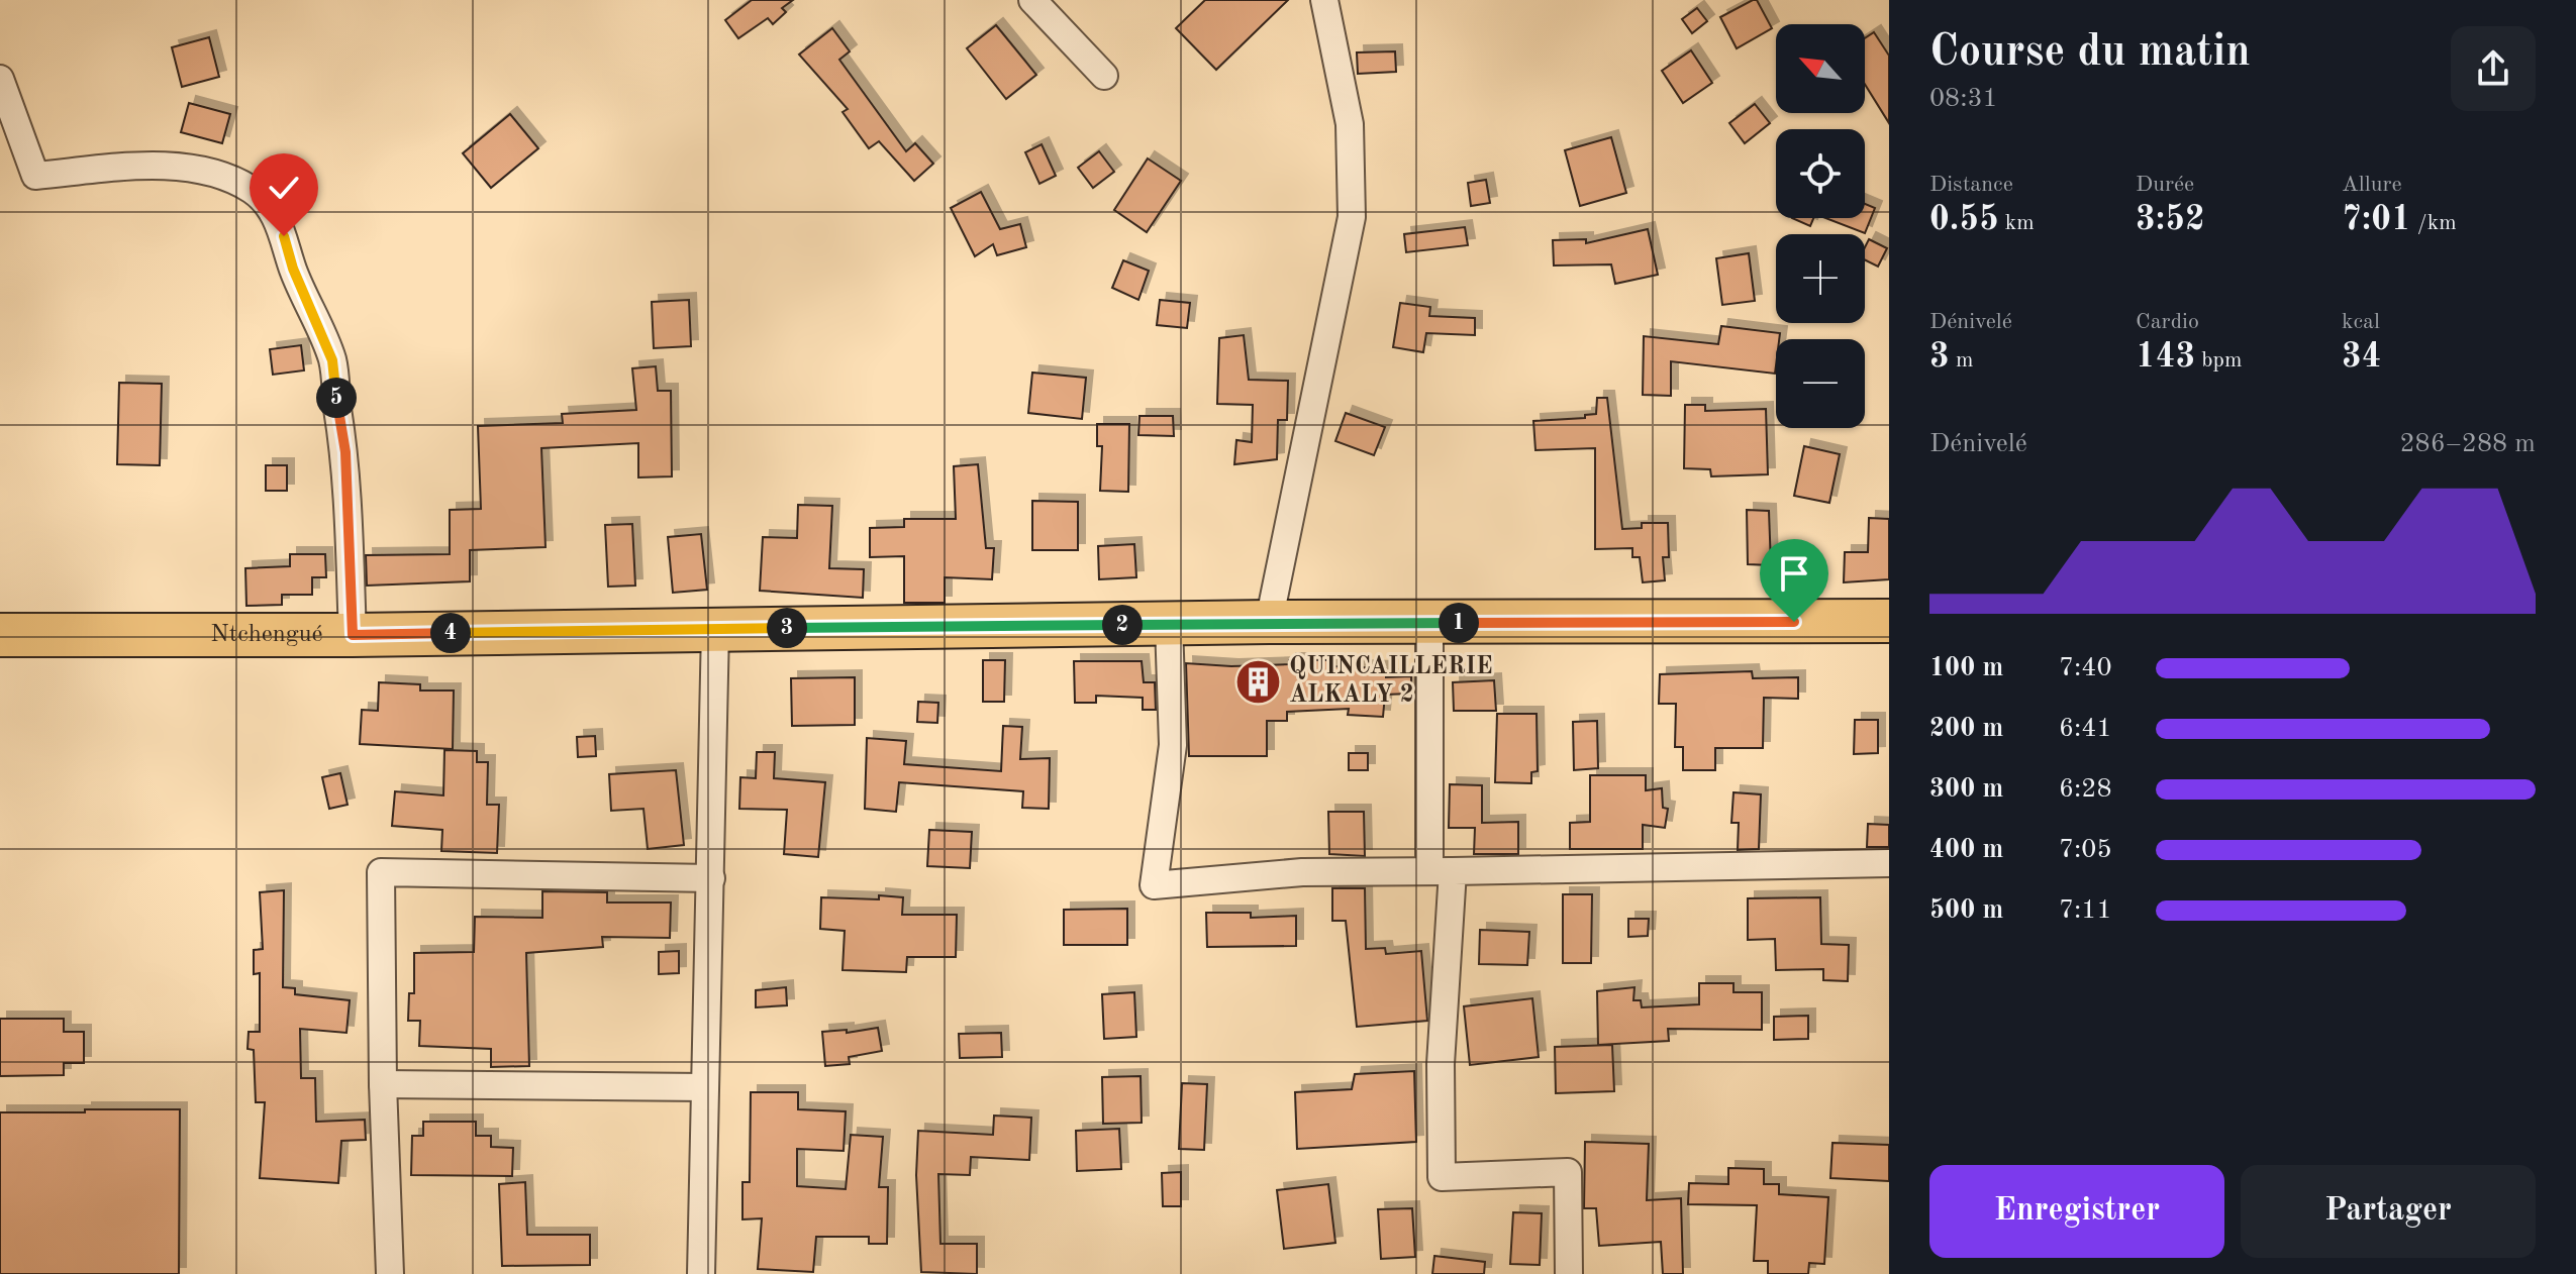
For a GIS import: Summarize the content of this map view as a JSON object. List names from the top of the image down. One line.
{"streets":{"main road":["Ntchengué"]},"places":{"building":["QUINCAILLERIE ALKALY 2"]},"north":"top left","page":{"heading":["Course du matin","08:31"],"map_buttons":["+","−"],"stats":[["Distance","0.55 km"],["Durée","3:52"],["Allure","7:01 /km"],["Dénivelé","3 m"],["Cardio","143 bpm"],["kcal","34"]],"pins":["5","1","2","3","4"],"chart":["Dénivelé","286–288 m"],"list":[{"name":"100 m","note":"7:40"},{"name":"200 m","note":"6:41"},{"name":"300 m","note":"6:28"},{"name":"400 m","note":"7:05"},{"name":"500 m","note":"7:11"}],"buttons":["Enregistrer","Partager"]}}
